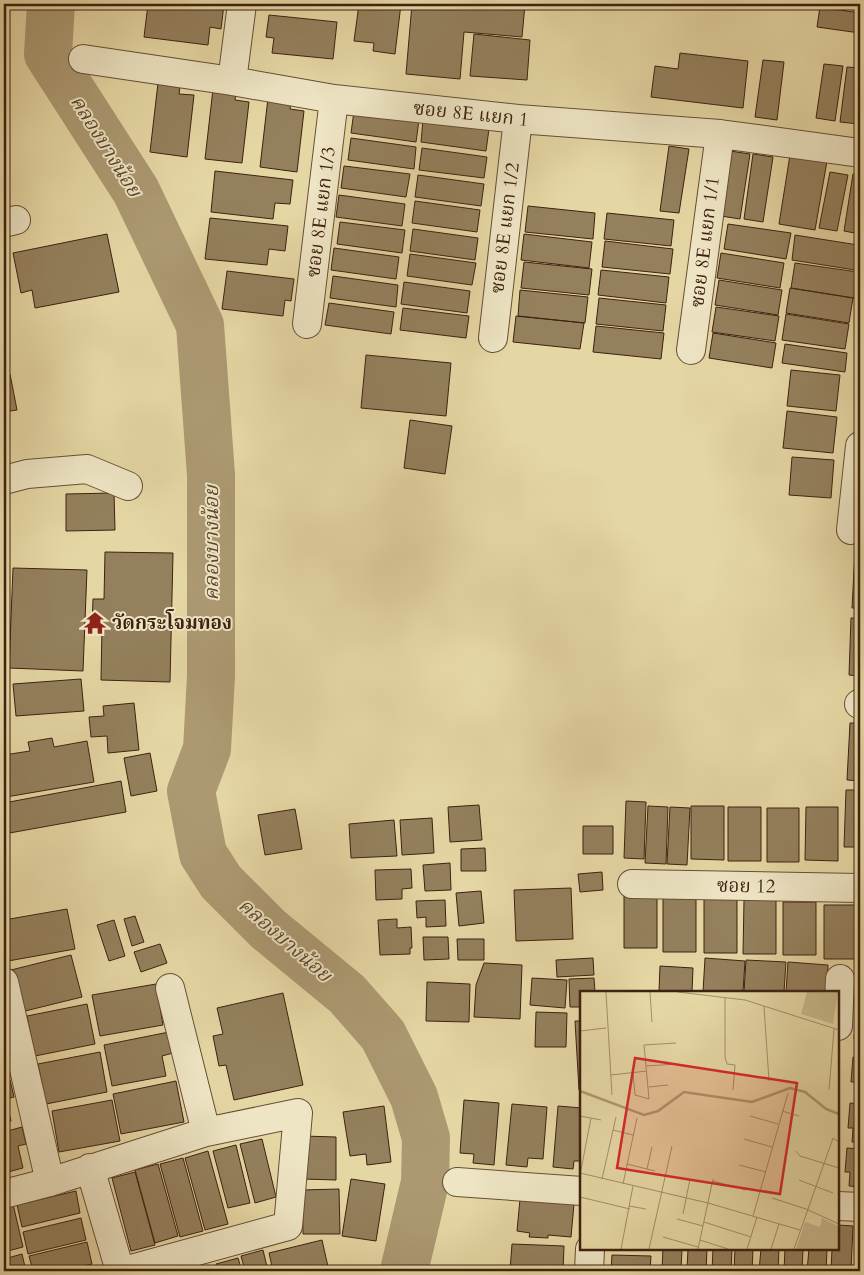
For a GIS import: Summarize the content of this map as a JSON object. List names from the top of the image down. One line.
{"streets":{"street":["ซอย 8E แยก 1","ซอย 8E แยก 1/3","ซอย 8E แยก 1/2","ซอย 8E แยก 1/1","ซอย 12"]},"crossings":[["ซอย 8E แยก 1","ซอย 8E แยก 1/3"],["ซอย 8E แยก 1","ซอย 8E แยก 1/2"],["ซอย 8E แยก 1","ซอย 8E แยก 1/1"]],"water":["คลองบางน้อย"],"places":{"temple":["วัดกระโจมทอง"]}}
